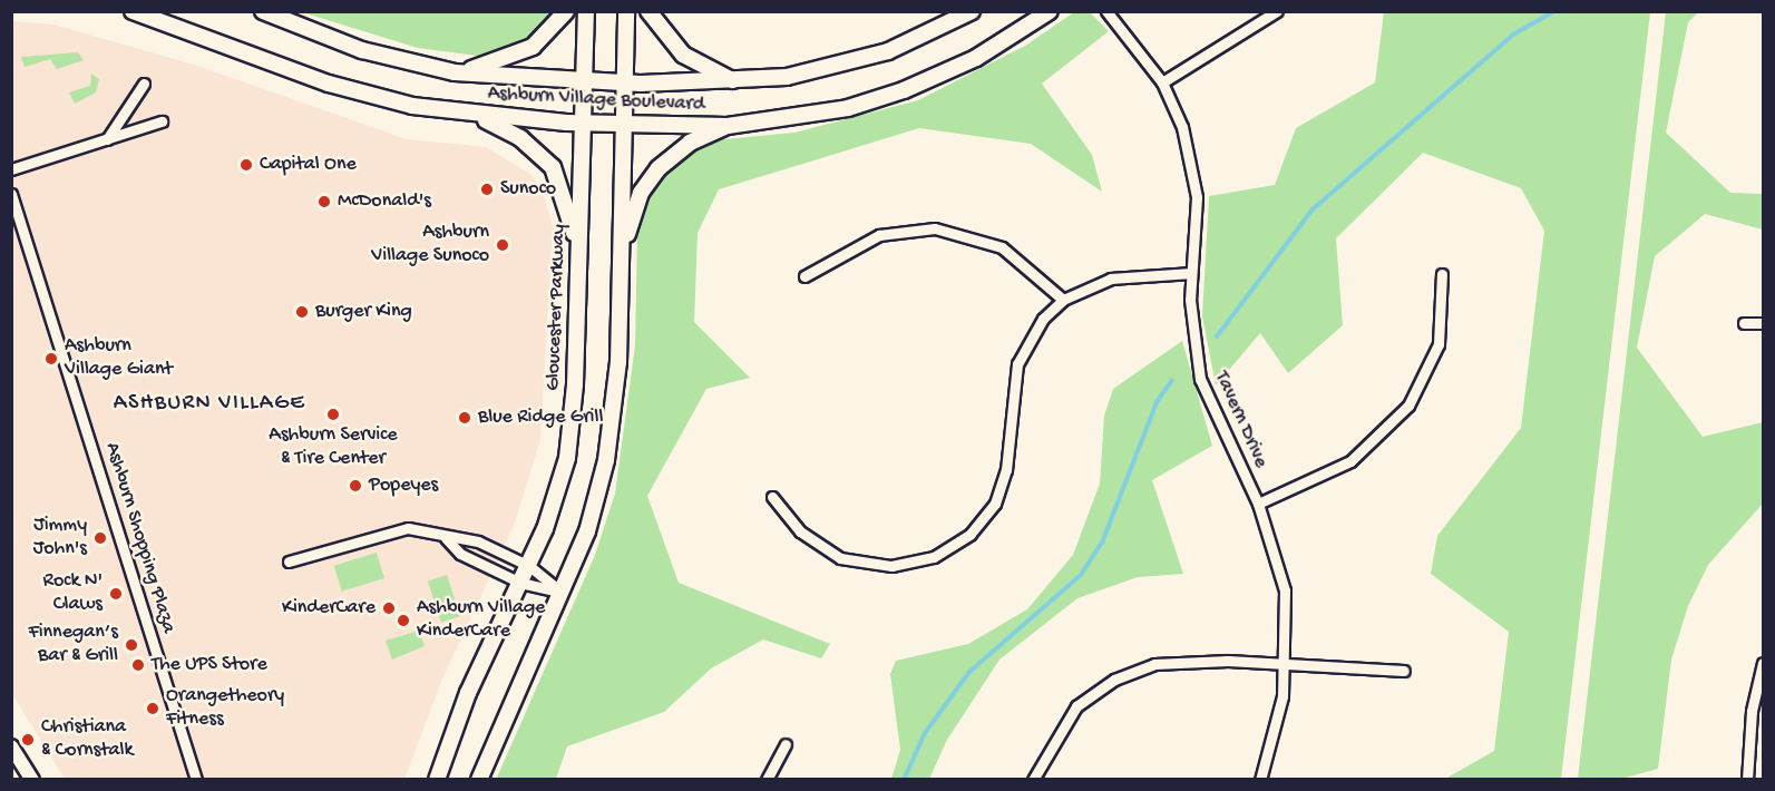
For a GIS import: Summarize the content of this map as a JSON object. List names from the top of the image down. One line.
{"streets":{"main road":["Ashburn Village Boulevard","Gloucester Parkway"],"street":["Tavern Drive","Ashburn Shopping Plaza"]},"crossings":[["Ashburn Village Boulevard","Gloucester Parkway"]],"districts":["ASHBURN VILLAGE"],"places":["Capital One","Sunoco","McDonald's","Ashburn Village Sunoco","Burger King","Ashburn Village Giant","Ashburn Service & Tire Center","Blue Ridge Grill","Popeyes","Jimmy John's","Rock N' Claws","KinderCare","Ashburn Village KinderCare","Finnegan’s Bar & Grill","The UPS Store","Orangetheory Fitness","Christiana & Cornstalk"]}
